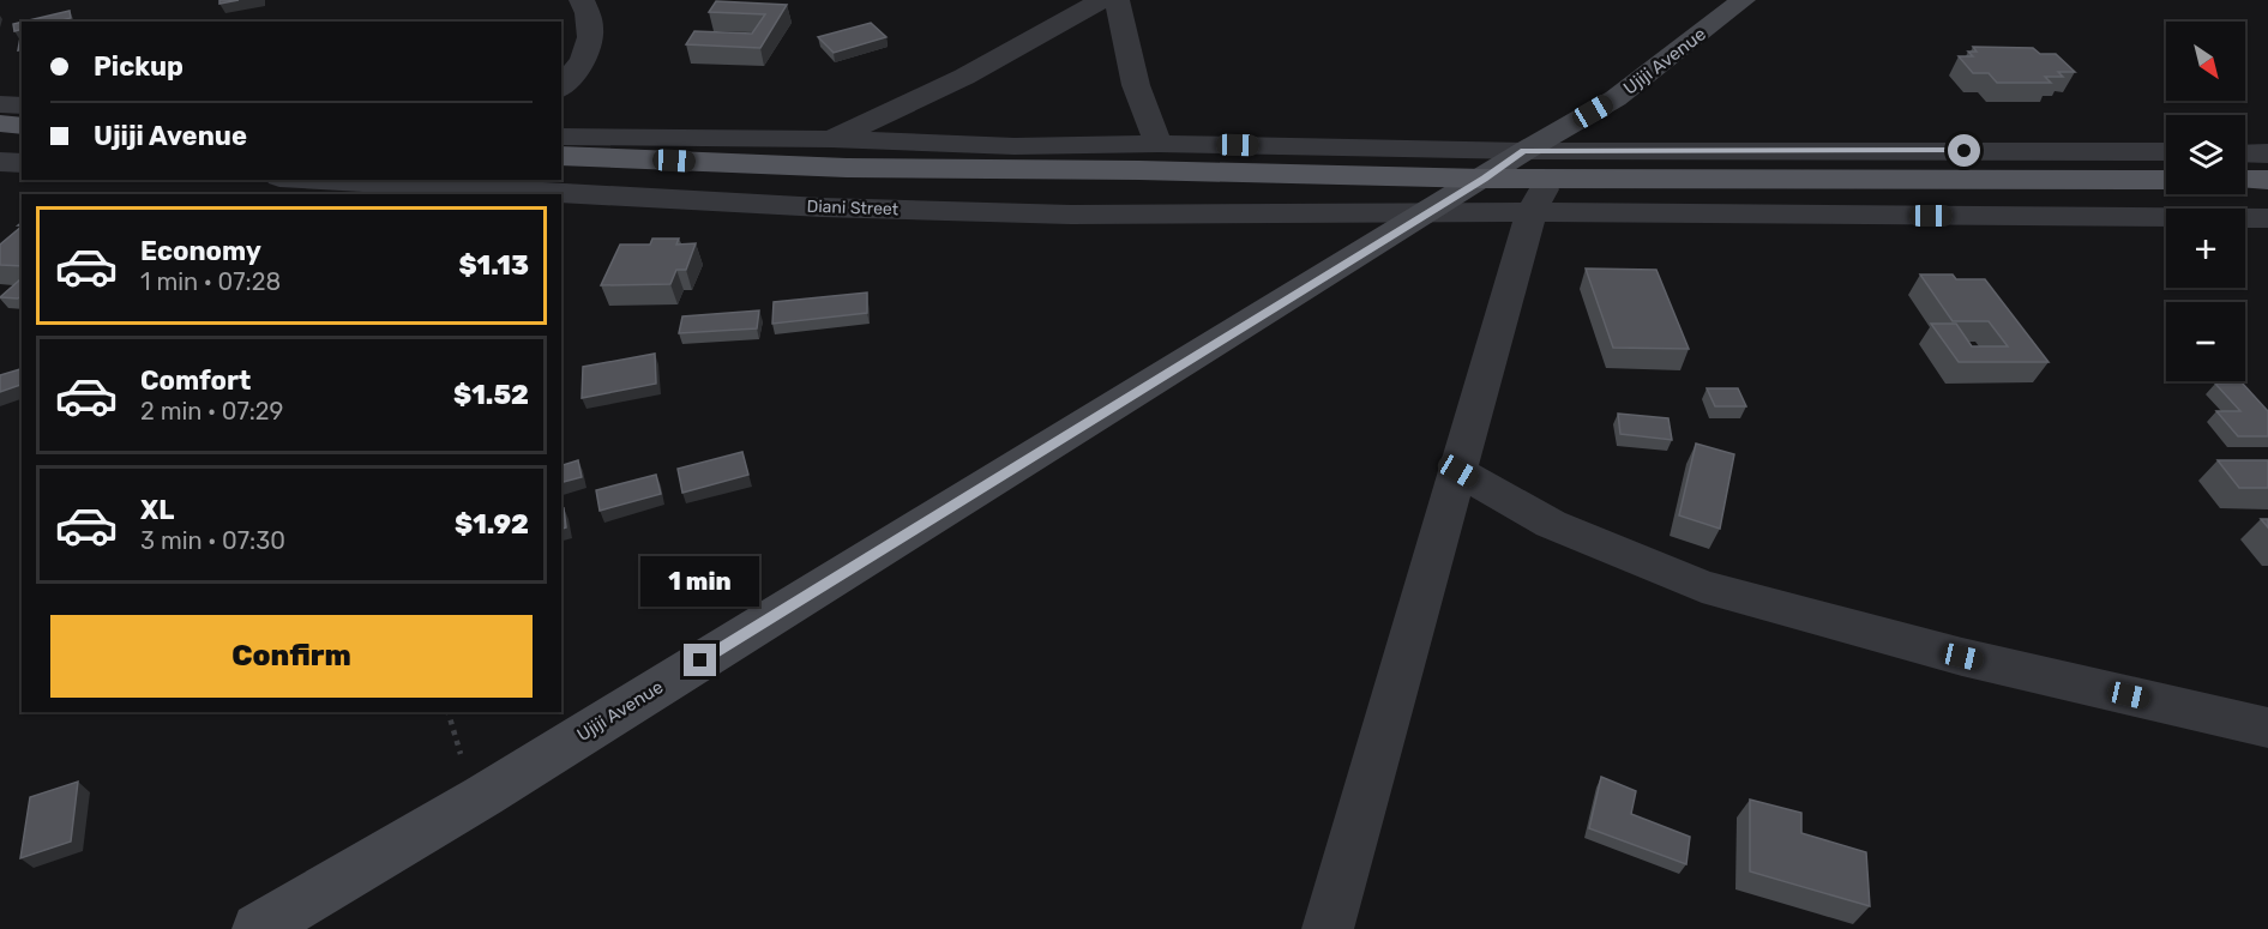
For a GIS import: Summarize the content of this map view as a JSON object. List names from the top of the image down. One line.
{"streets":{"main road":["Ujiji Avenue"],"street":["Diani Street"]},"crossings":[["Ujiji Avenue","Diani Street"]],"north":"bottom right","page":{"map_buttons":["+","−"],"banner":["Pickup","Ujiji Avenue"],"list":[{"name":"Economy","note":"1 min · 07:28","value":"$1.13"},{"name":"Comfort","note":"2 min · 07:29","value":"$1.52"},{"name":"XL","note":"3 min · 07:30","value":"$1.92"}],"bubble":"1 min","buttons":"Confirm"}}
